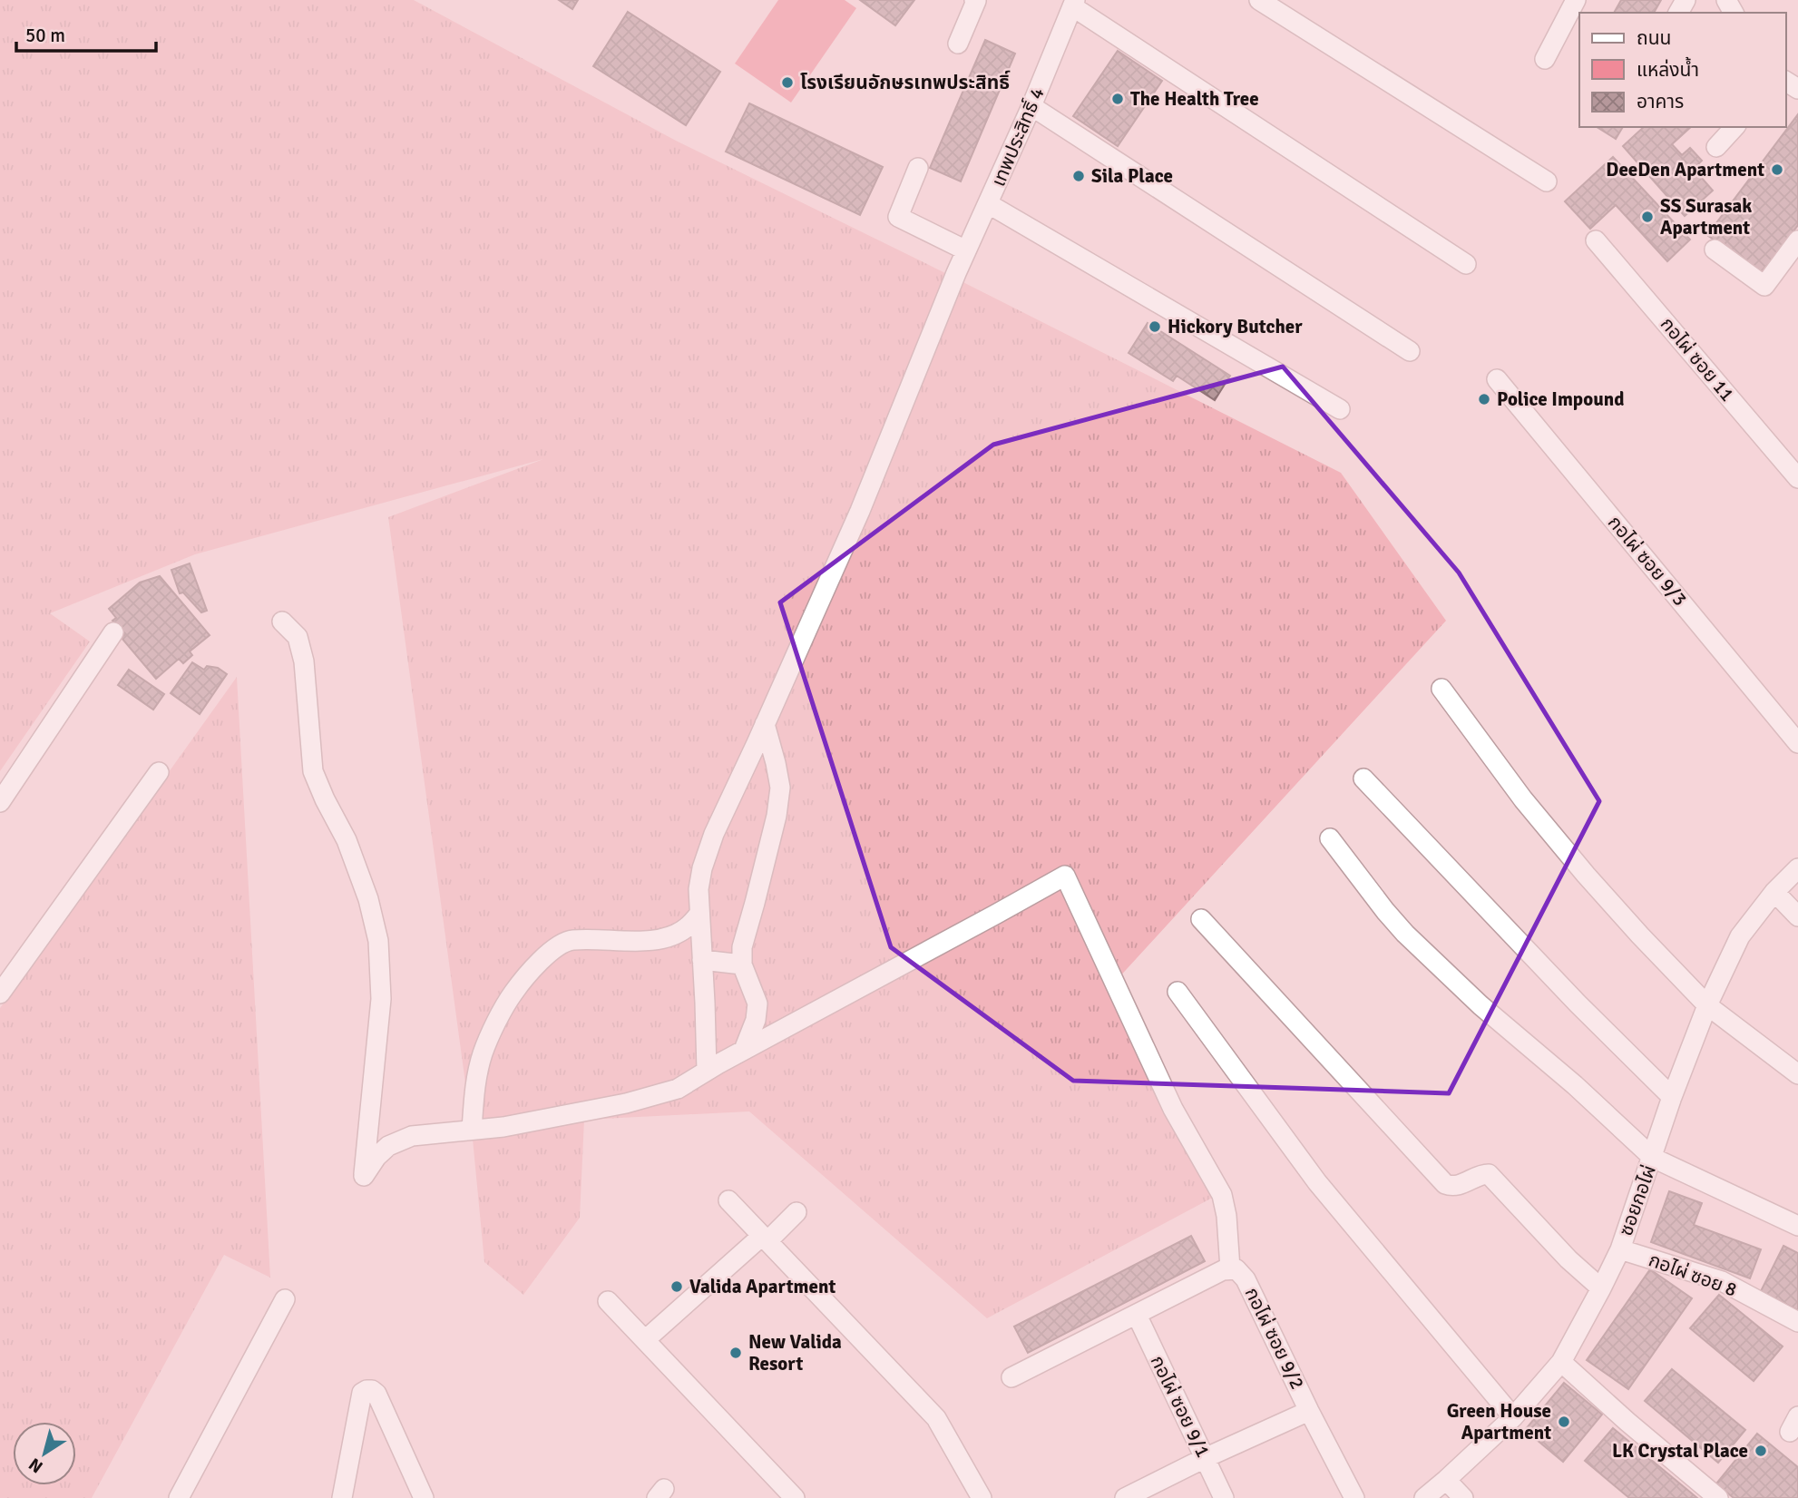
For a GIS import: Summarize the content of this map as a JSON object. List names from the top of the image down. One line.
{"streets":{"street":["เทพประสิทธิ์ 4","กอไผ่ ซอย 11","กอไผ่ ซอย 9/3","ซอยกอไผ่","กอไผ่ ซอย 8","กอไผ่ ซอย 9/2","กอไผ่ ซอย 9/1"]},"crossings":[["ซอยกอไผ่","กอไผ่ ซอย 8"],["กอไผ่ ซอย 9/2","กอไผ่ ซอย 9/1"]],"places":["โรงเรียนอักษรเทพประสิทธิ์","The Health Tree","DeeDen Apartment","Sila Place","SS Surasak Apartment","Hickory Butcher","Police Impound","Valida Apartment","New Valida Resort","Green House Apartment","LK Crystal Place"],"legend":["ถนน","แหล่งน้ำ","อาคาร"],"scale_bar":"50 m","north":"bottom left"}
